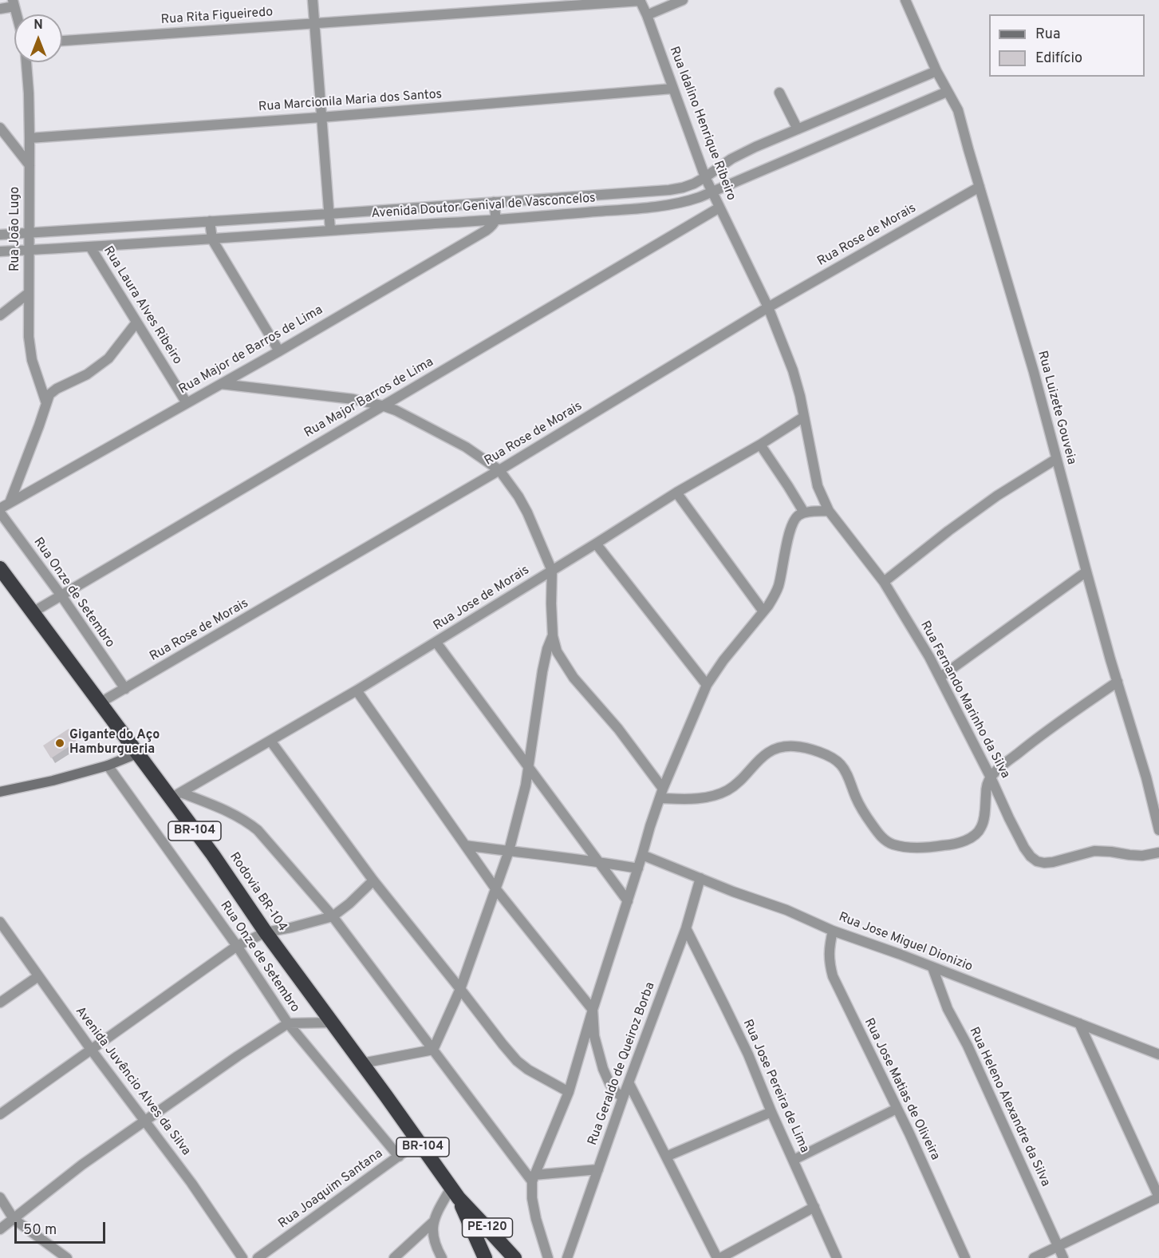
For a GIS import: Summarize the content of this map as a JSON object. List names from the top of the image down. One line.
{"streets":{"highway":["BR-104","Rodovia BR-104","PE-120"],"street":["Rua Rita Figueiredo","Rua Marcionila Maria dos Santos","Rua Idalino Henrique Ribeiro","Avenida Doutor Genival de Vasconcelos","Rua João Lugo","Rua Rose de Morais","Rua Laura Alves Ribeiro","Rua Major de Barros de Lima","Rua Major Barros de Lima","Rua Luizete Gouveia","Rua Onze de Setembro","Rua Jose de Morais","Rua Fernando Marinho da Silva","Rua Jose Miguel Dionizio","Rua Geraldo de Queiroz Borba","Avenida Juvêncio Alves da Silva","Rua Jose Pereira de Lima","Rua Jose Matias de Oliveira","Rua Heleno Alexandre da Silva","Rua Joaquim Santana"]},"crossings":[["Rua Rita Figueiredo","Rua Idalino Henrique Ribeiro"],["Rua Marcionila Maria dos Santos","Rua Idalino Henrique Ribeiro"],["Rua Marcionila Maria dos Santos","Rua João Lugo"],["Rua Idalino Henrique Ribeiro","Avenida Doutor Genival de Vasconcelos"],["Rua Idalino Henrique Ribeiro","Rua Rose de Morais"],["Rua Idalino Henrique Ribeiro","Rua Major Barros de Lima"],["Rua Idalino Henrique Ribeiro","Rua Fernando Marinho da Silva"],["Avenida Doutor Genival de Vasconcelos","Rua João Lugo"],["Avenida Doutor Genival de Vasconcelos","Rua Laura Alves Ribeiro"],["Avenida Doutor Genival de Vasconcelos","Rua Major de Barros de Lima"],["Avenida Doutor Genival de Vasconcelos","Rua Luizete Gouveia"],["Rua Rose de Morais","Rua Luizete Gouveia"],["Rua Rose de Morais","Rua Onze de Setembro"],["Rua Rose de Morais","Rua Fernando Marinho da Silva"],["Rua Rose de Morais","Rodovia BR-104"],["Rua Laura Alves Ribeiro","Rua Major de Barros de Lima"],["Rua Major Barros de Lima","Rua Onze de Setembro"],["Rua Major Barros de Lima","Rodovia BR-104"],["Rua Onze de Setembro","Rua Joaquim Santana"],["Rua Jose de Morais","Rua Fernando Marinho da Silva"],["Rua Jose de Morais","Rodovia BR-104"],["BR-104","Rodovia BR-104"],["BR-104","Rua Joaquim Santana"],["BR-104","PE-120"],["Rodovia BR-104","Rua Joaquim Santana"],["Rua Jose Miguel Dionizio","Rua Geraldo de Queiroz Borba"],["Rua Jose Miguel Dionizio","Rua Jose Matias de Oliveira"],["Rua Jose Miguel Dionizio","Rua Heleno Alexandre da Silva"],["Rua Geraldo de Queiroz Borba","Rua Jose Pereira de Lima"]],"places":["Gigante do Aço Hamburgueria"],"legend":["Rua","Edifício"],"scale_bar":"50 m","north":"top"}
